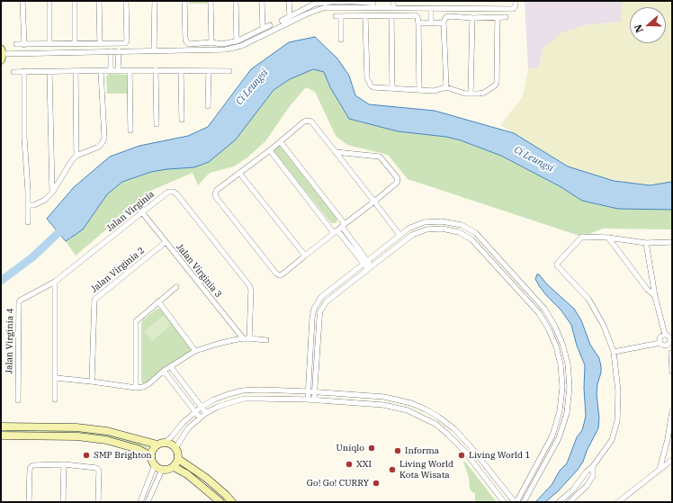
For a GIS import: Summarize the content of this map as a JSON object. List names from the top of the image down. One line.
{"streets":{"street":["Jalan Virginia","Jalan Virginia 2","Jalan Virginia 3","Jalan Virginia 4"]},"crossings":[["Jalan Virginia","Jalan Virginia 3"],["Jalan Virginia","Jalan Virginia 4"],["Jalan Virginia 2","Jalan Virginia 3"]],"water":["Ci Leungsi"],"places":["Uniqlo","Informa","SMP Brighton","Living World 1","XXI","Living World Kota Wisata","Go! Go! CURRY"],"north":"left"}
